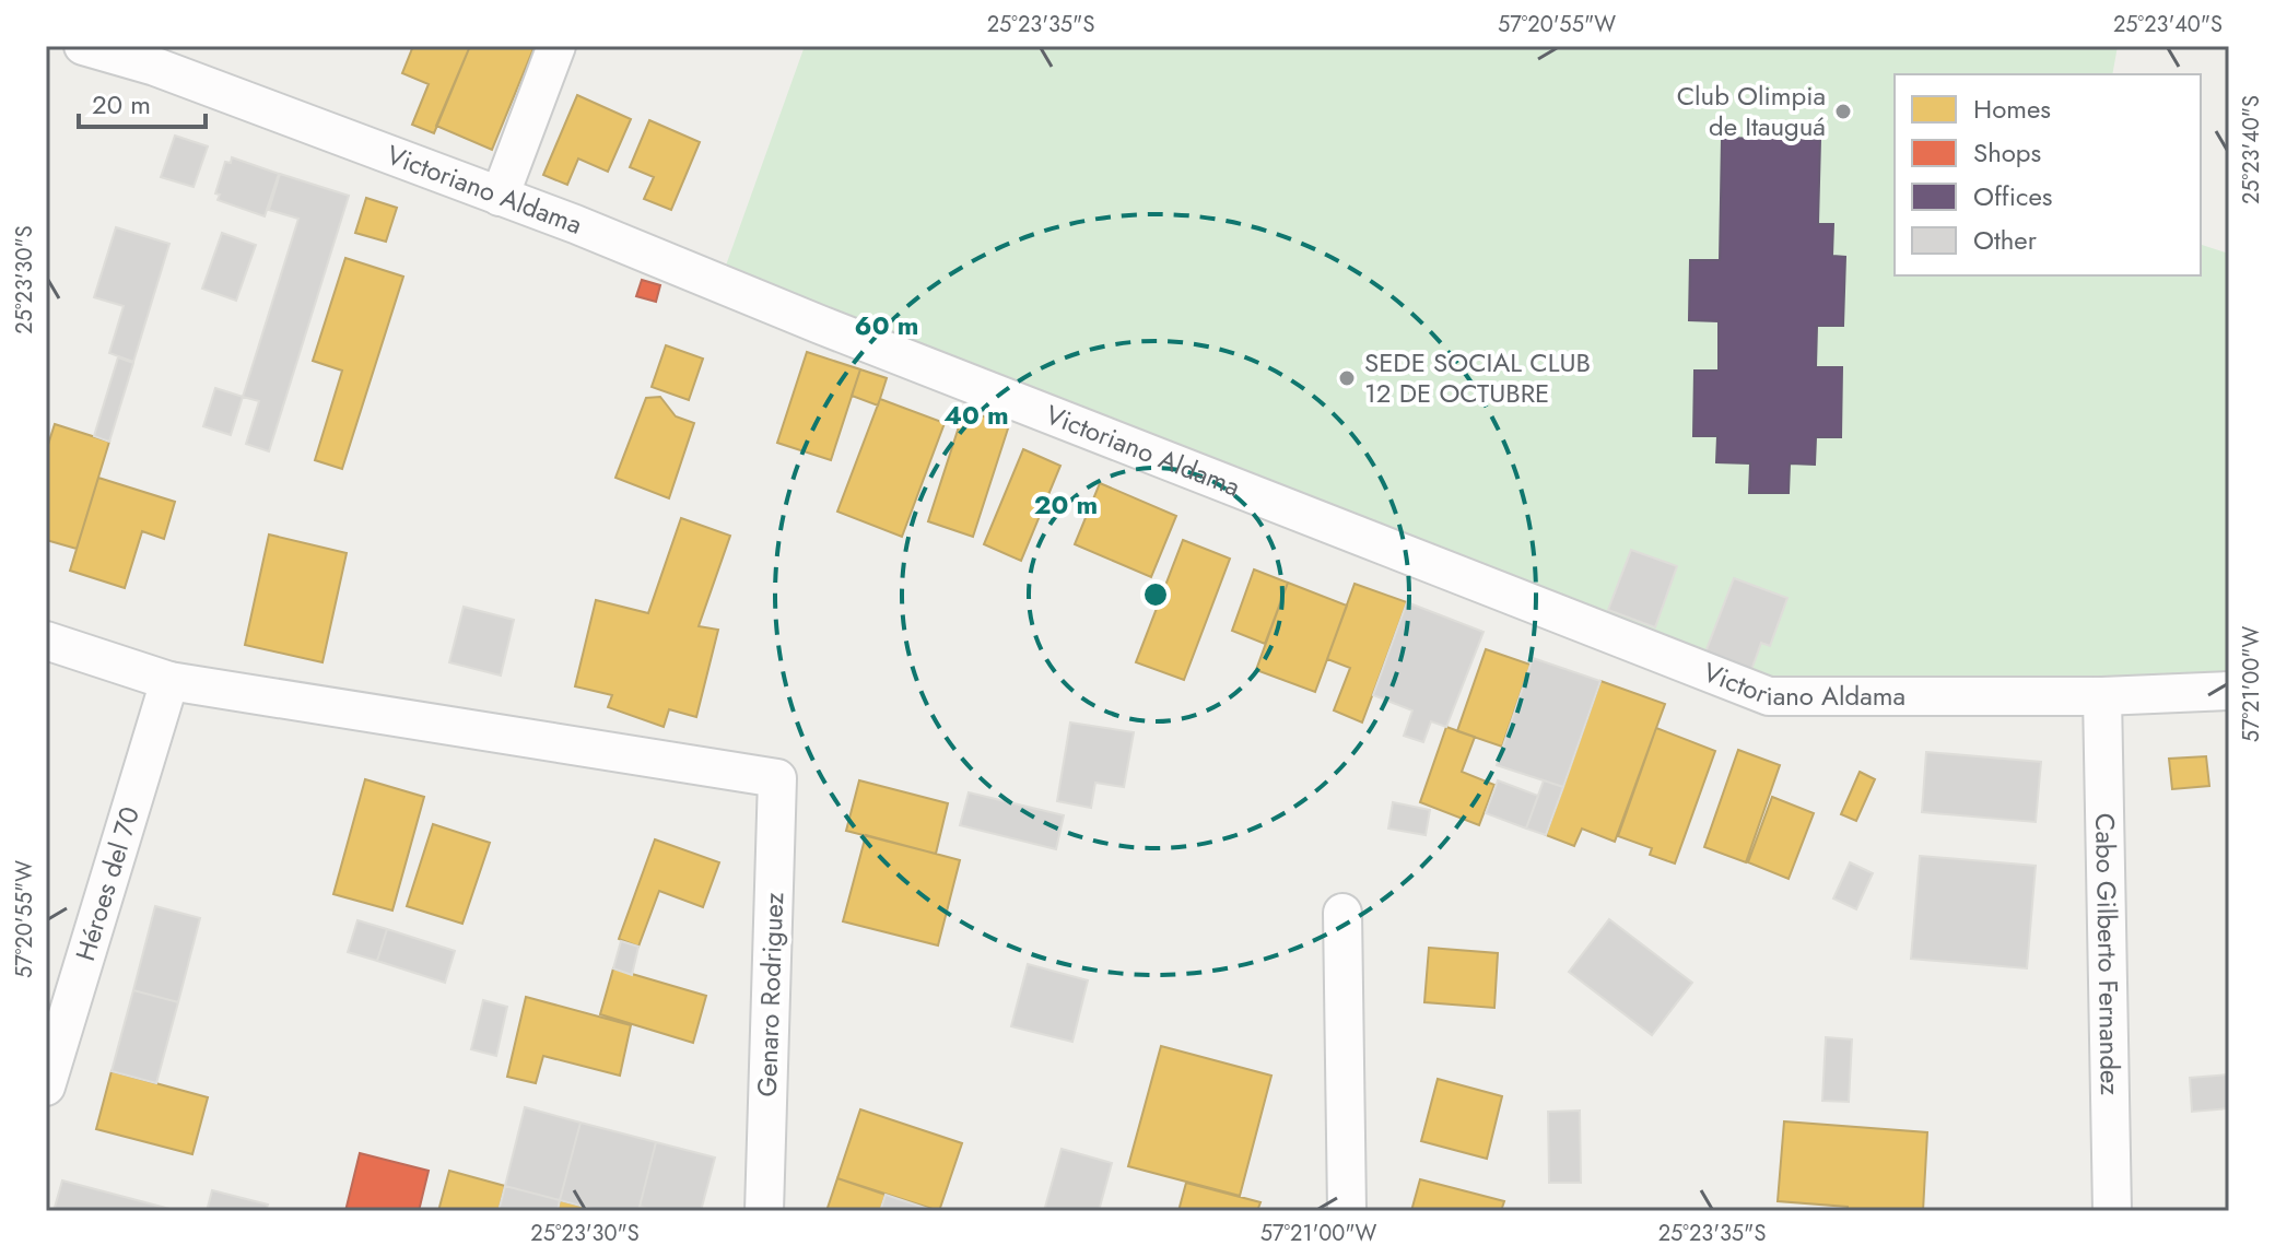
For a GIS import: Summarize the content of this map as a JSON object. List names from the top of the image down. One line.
{"streets":{"street":["Victoriano Aldama","Héroes del 70","Cabo Gilberto Fernandez","Genaro Rodriguez"]},"crossings":[["Victoriano Aldama","Cabo Gilberto Fernandez"],["Héroes del 70","Genaro Rodriguez"]],"places":["Club Olimpia de Itauguá","SEDE SOCIAL CLUB 12 DE OCTUBRE"],"legend":["Homes","Shops","Offices","Other"],"scale_bar":"20 m","coordinates":["25°23'35\"S","57°20'55\"W","25°23'40\"S","25°23'30\"S","57°21'00\"W"],"rings":["60 m","40 m","20 m"]}
